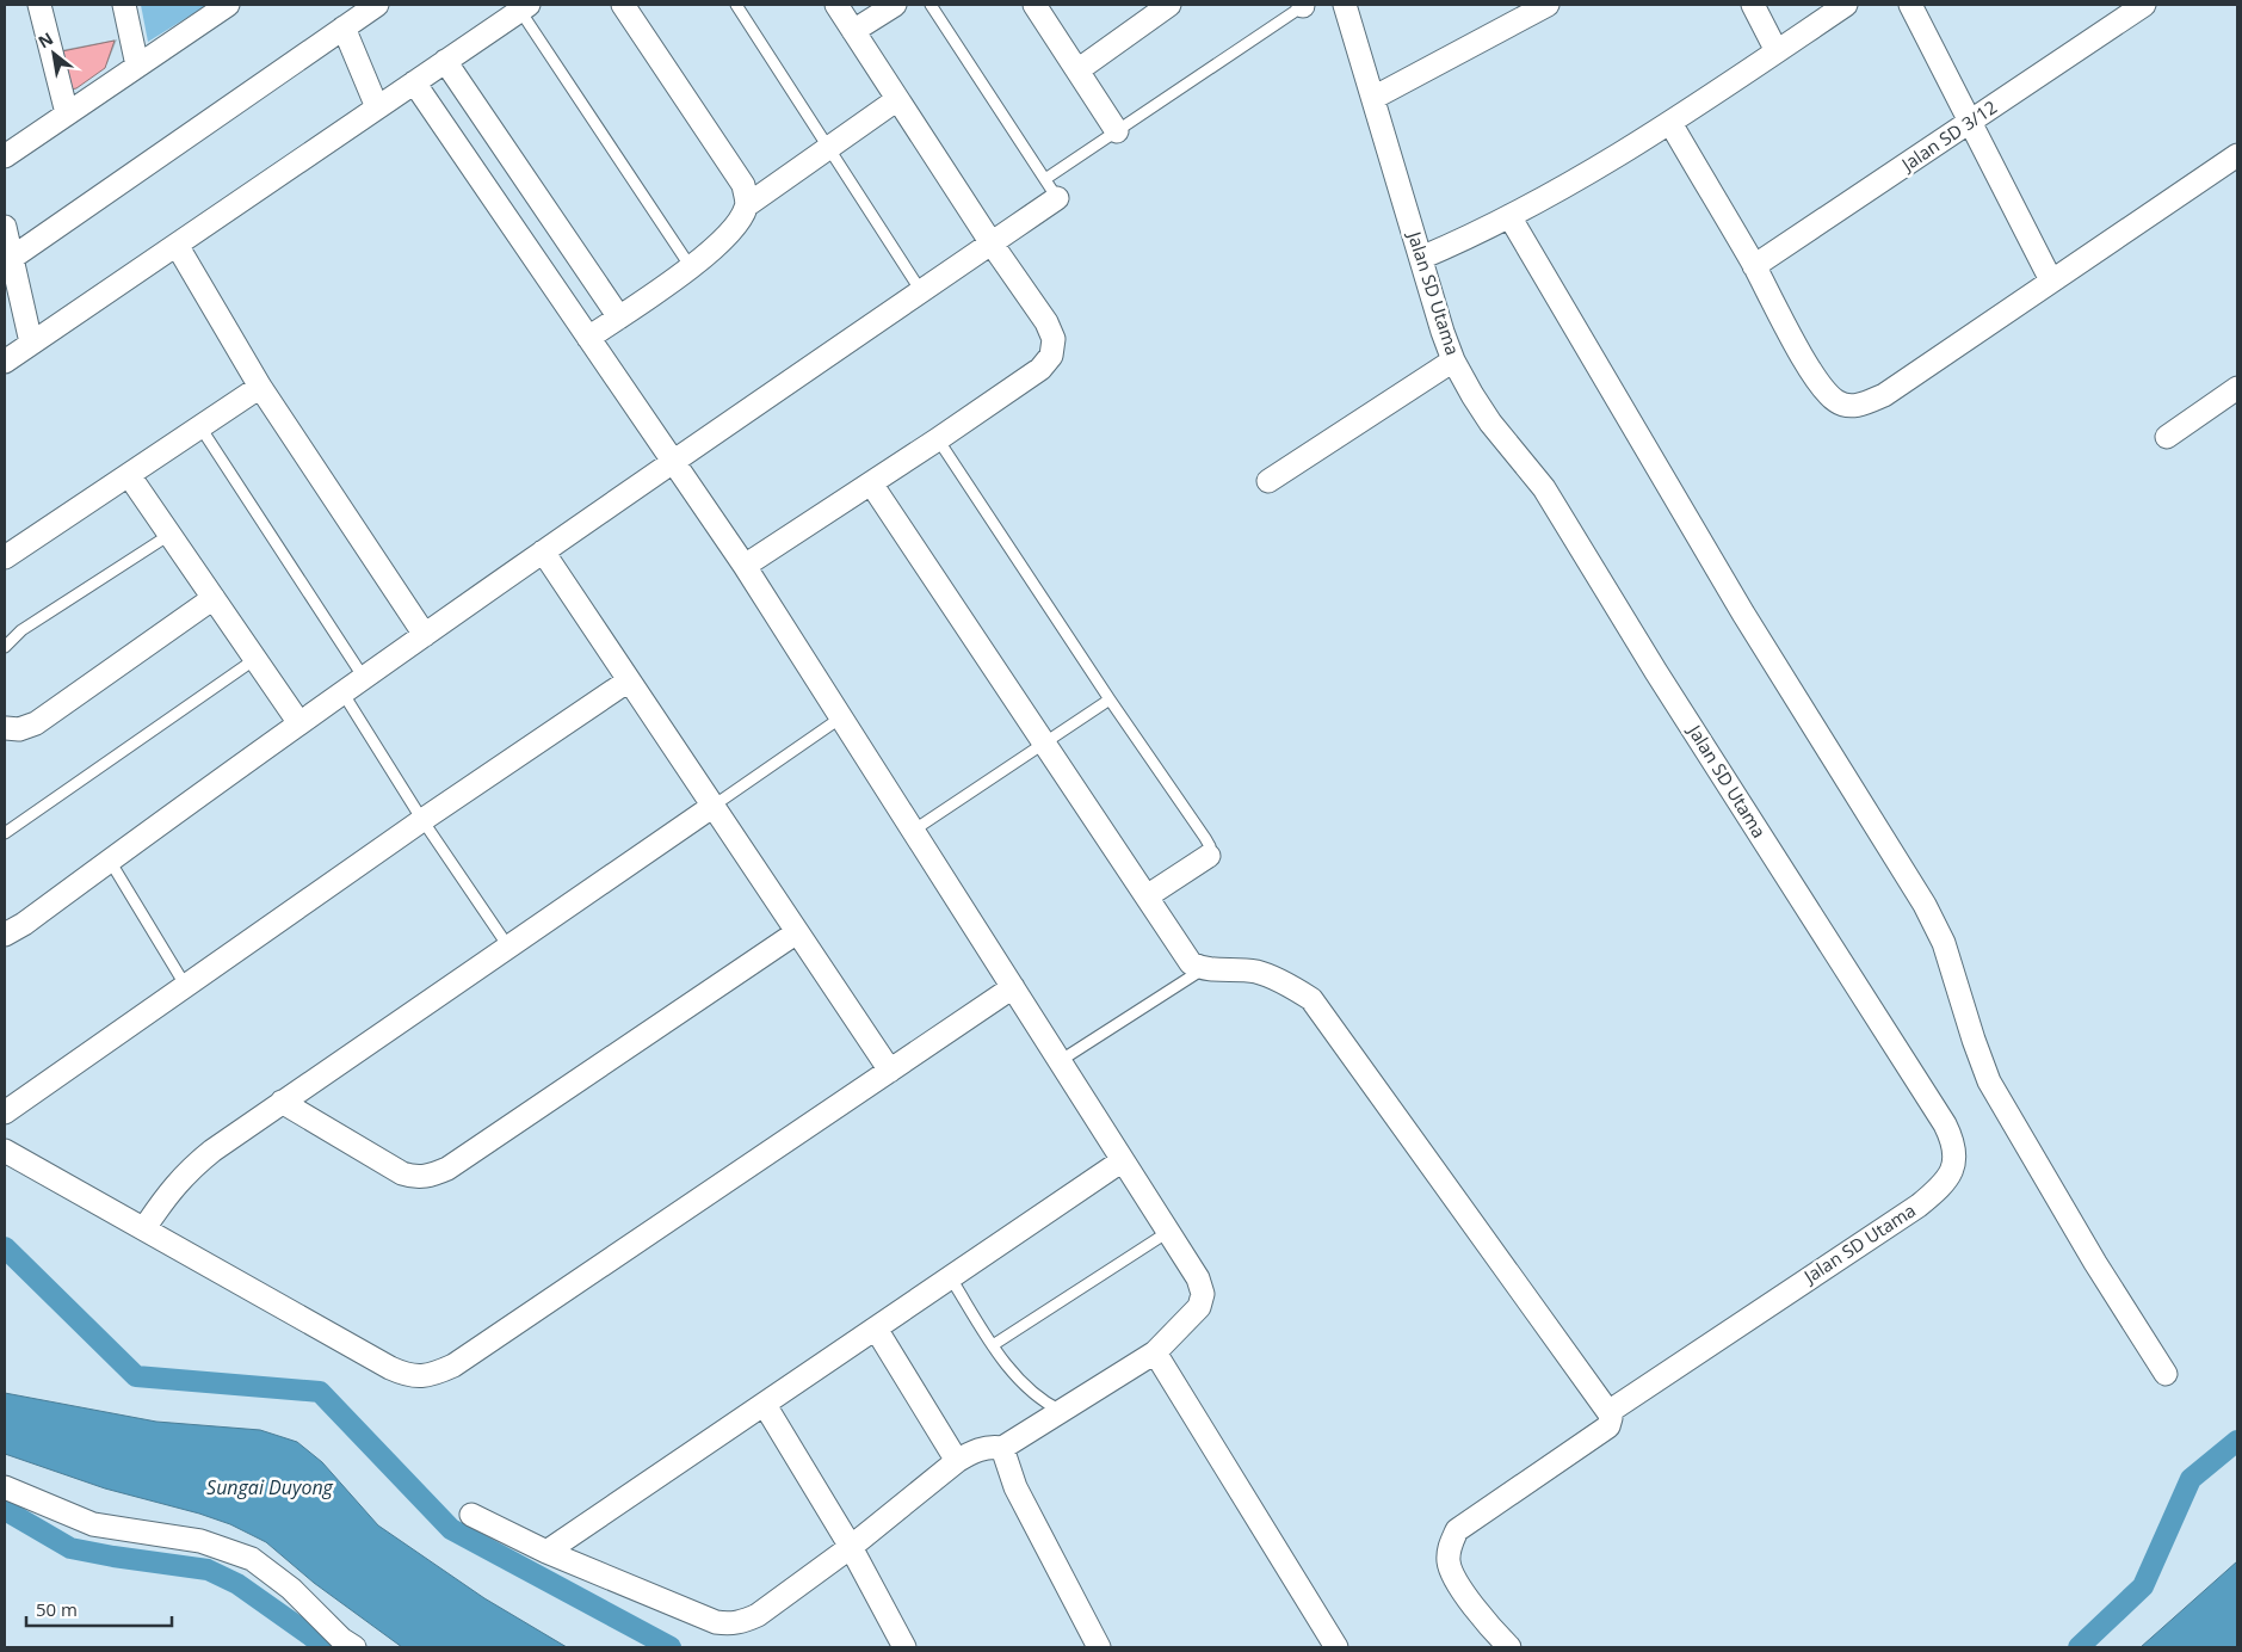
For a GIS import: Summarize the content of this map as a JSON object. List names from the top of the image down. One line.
{"streets":{"street":["Jalan SD 3/12","Jalan SD Utama"]},"water":["Sungai Duyong"],"scale_bar":"50 m","north":"top left"}
